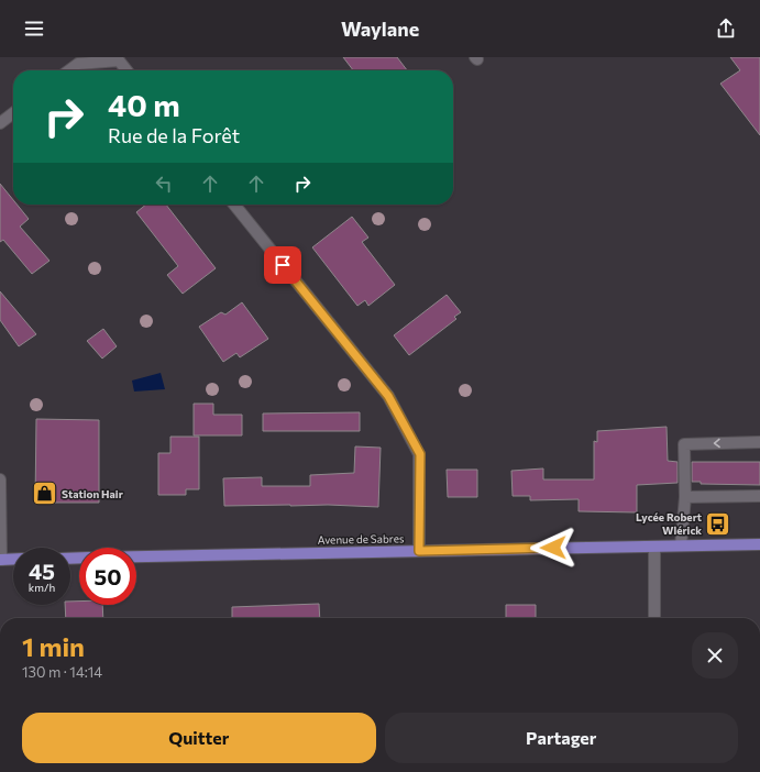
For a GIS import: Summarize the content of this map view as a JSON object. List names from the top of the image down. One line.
{"streets":{"main road":["Avenue de Sabres"]},"places":{"shop":["Station Hair"],"bus stop":["Lycée Robert Wlérick"]},"page":{"header":"Waylane","turn":["40 m","Rue de la Forêt"],"speed":"45 km/h","limit":"50","heading":["1 min","130 m · 14:14"],"buttons":["Quitter","Partager"]}}
